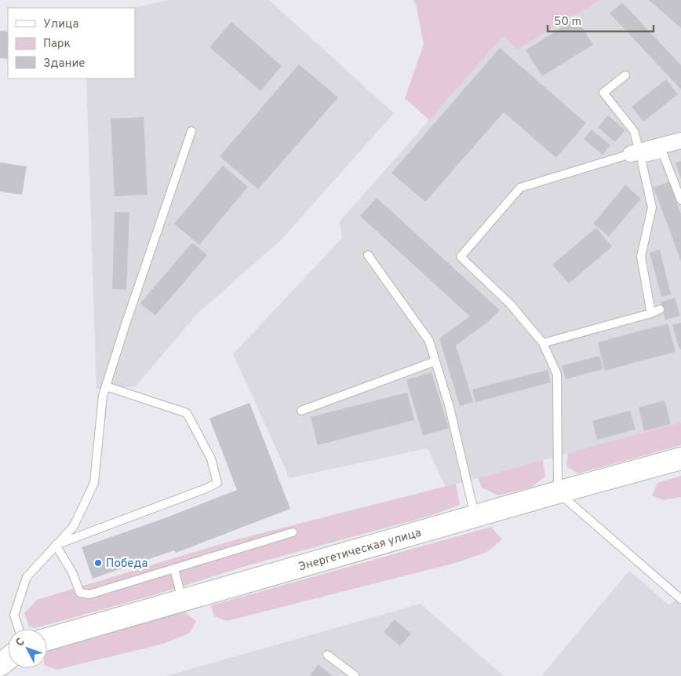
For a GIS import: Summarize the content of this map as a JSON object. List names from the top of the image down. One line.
{"streets":{"street":["Энергетическая улица"]},"places":["Победа"],"legend":["Улица","Парк","Здание"],"scale_bar":"50 m","north":"top left"}
